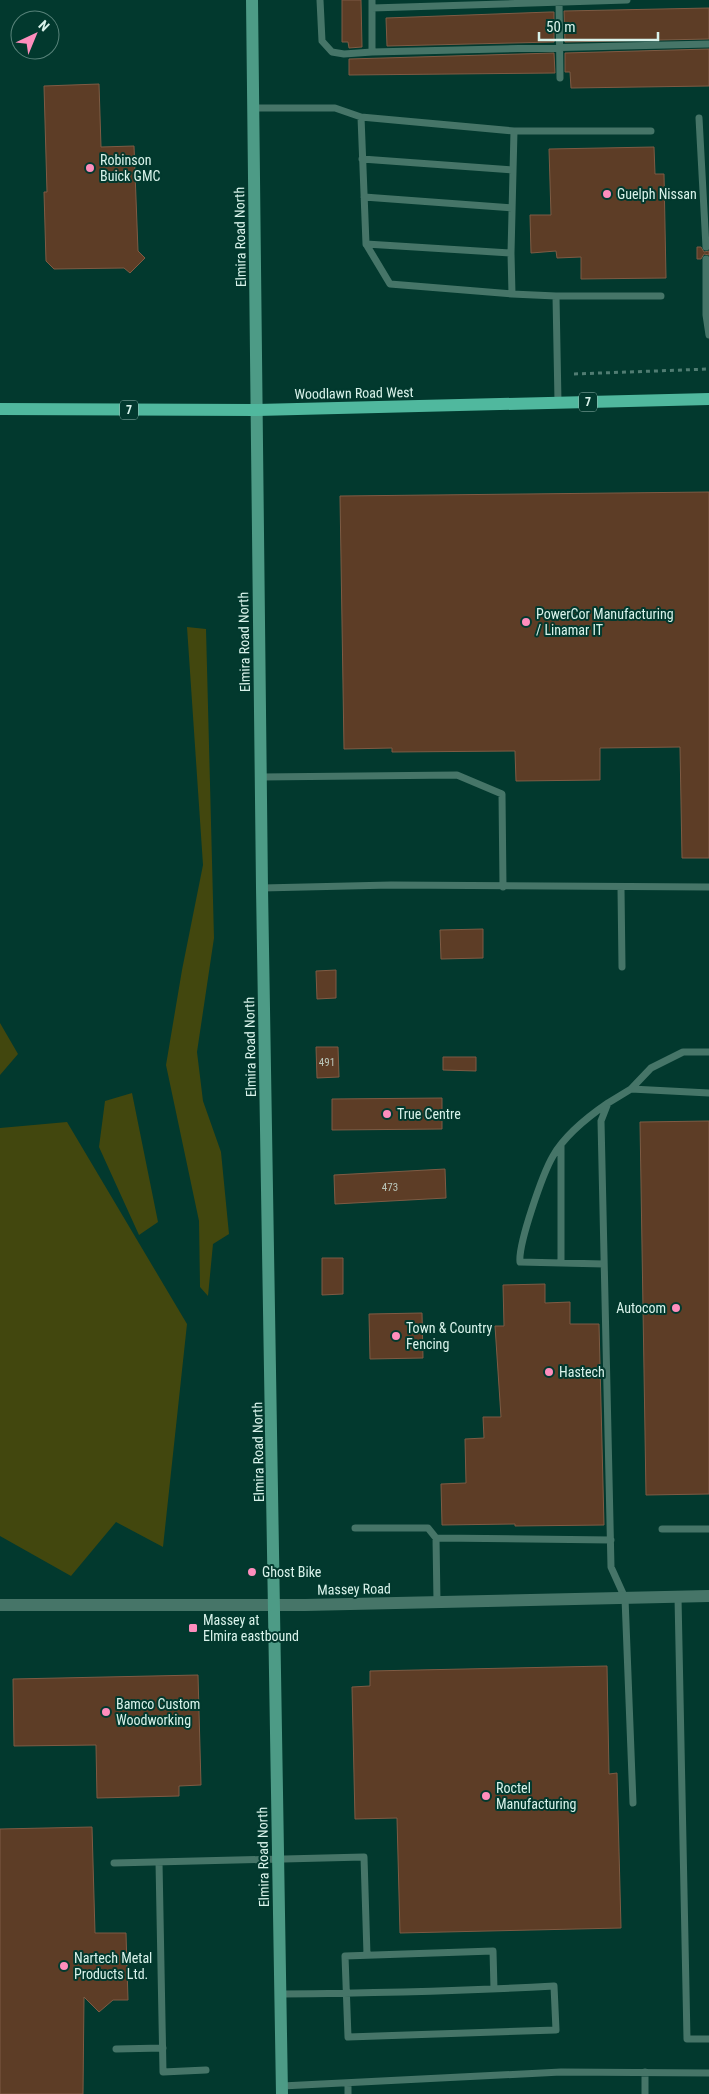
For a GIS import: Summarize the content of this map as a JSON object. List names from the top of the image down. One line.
{"streets":{"main road":["Elmira Road North","Woodlawn Road West","7"],"street":["Massey Road"]},"crossings":[["Elmira Road North","Woodlawn Road West"],["Elmira Road North","Massey Road"]],"places":{"other":["Robinson Buick GMC","Guelph Nissan","PowerCor Manufacturing / Linamar IT","True Centre","Autocom","Town & Country Fencing","Hastech","Ghost Bike","Bamco Custom Woodworking","Roctel Manufacturing","Nartech Metal Products Ltd."],"transit":["Massey at Elmira eastbound"]},"house_numbers":["491","473"],"scale_bar":"50 m","north":"top right"}
